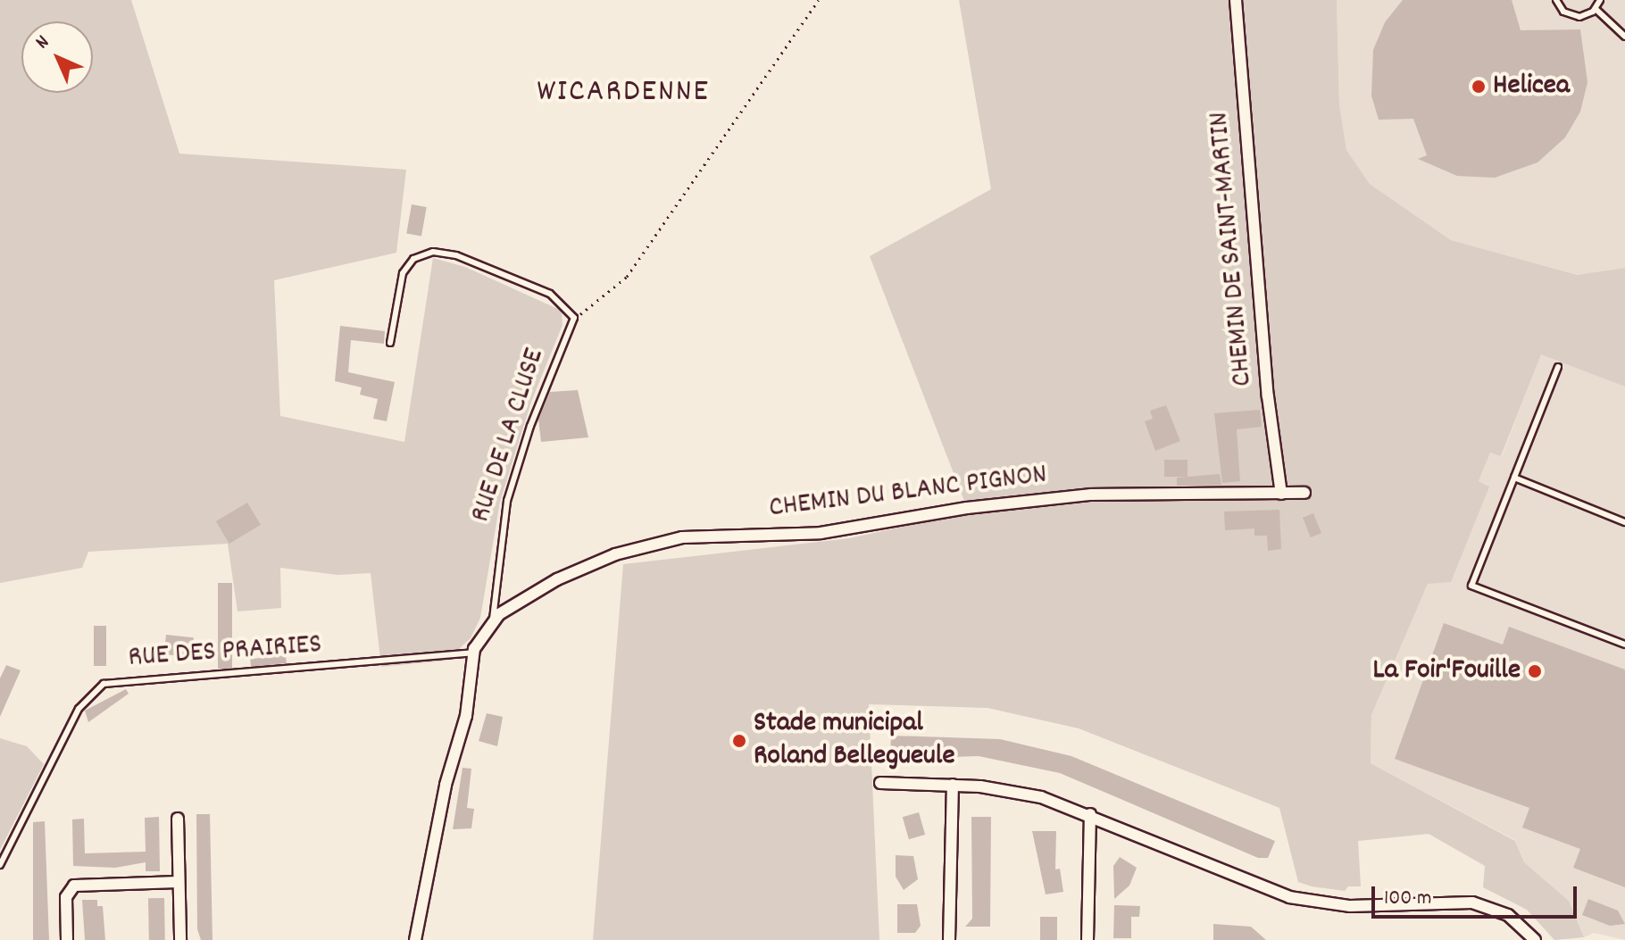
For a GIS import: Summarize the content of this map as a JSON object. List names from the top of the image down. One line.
{"streets":{"street":["CHEMIN DE SAINT-MARTIN","RUE DE LA CLUSE","CHEMIN DU BLANC PIGNON"],"lane":["RUE DES PRAIRIES"]},"crossings":[["CHEMIN DE SAINT-MARTIN","CHEMIN DU BLANC PIGNON"],["RUE DE LA CLUSE","CHEMIN DU BLANC PIGNON"],["RUE DE LA CLUSE","RUE DES PRAIRIES"]],"districts":["WICARDENNE"],"places":["Helicea","La Foir'Fouille","Stade municipal Roland Bellegueule"],"scale_bar":"100 m","north":"top left"}
